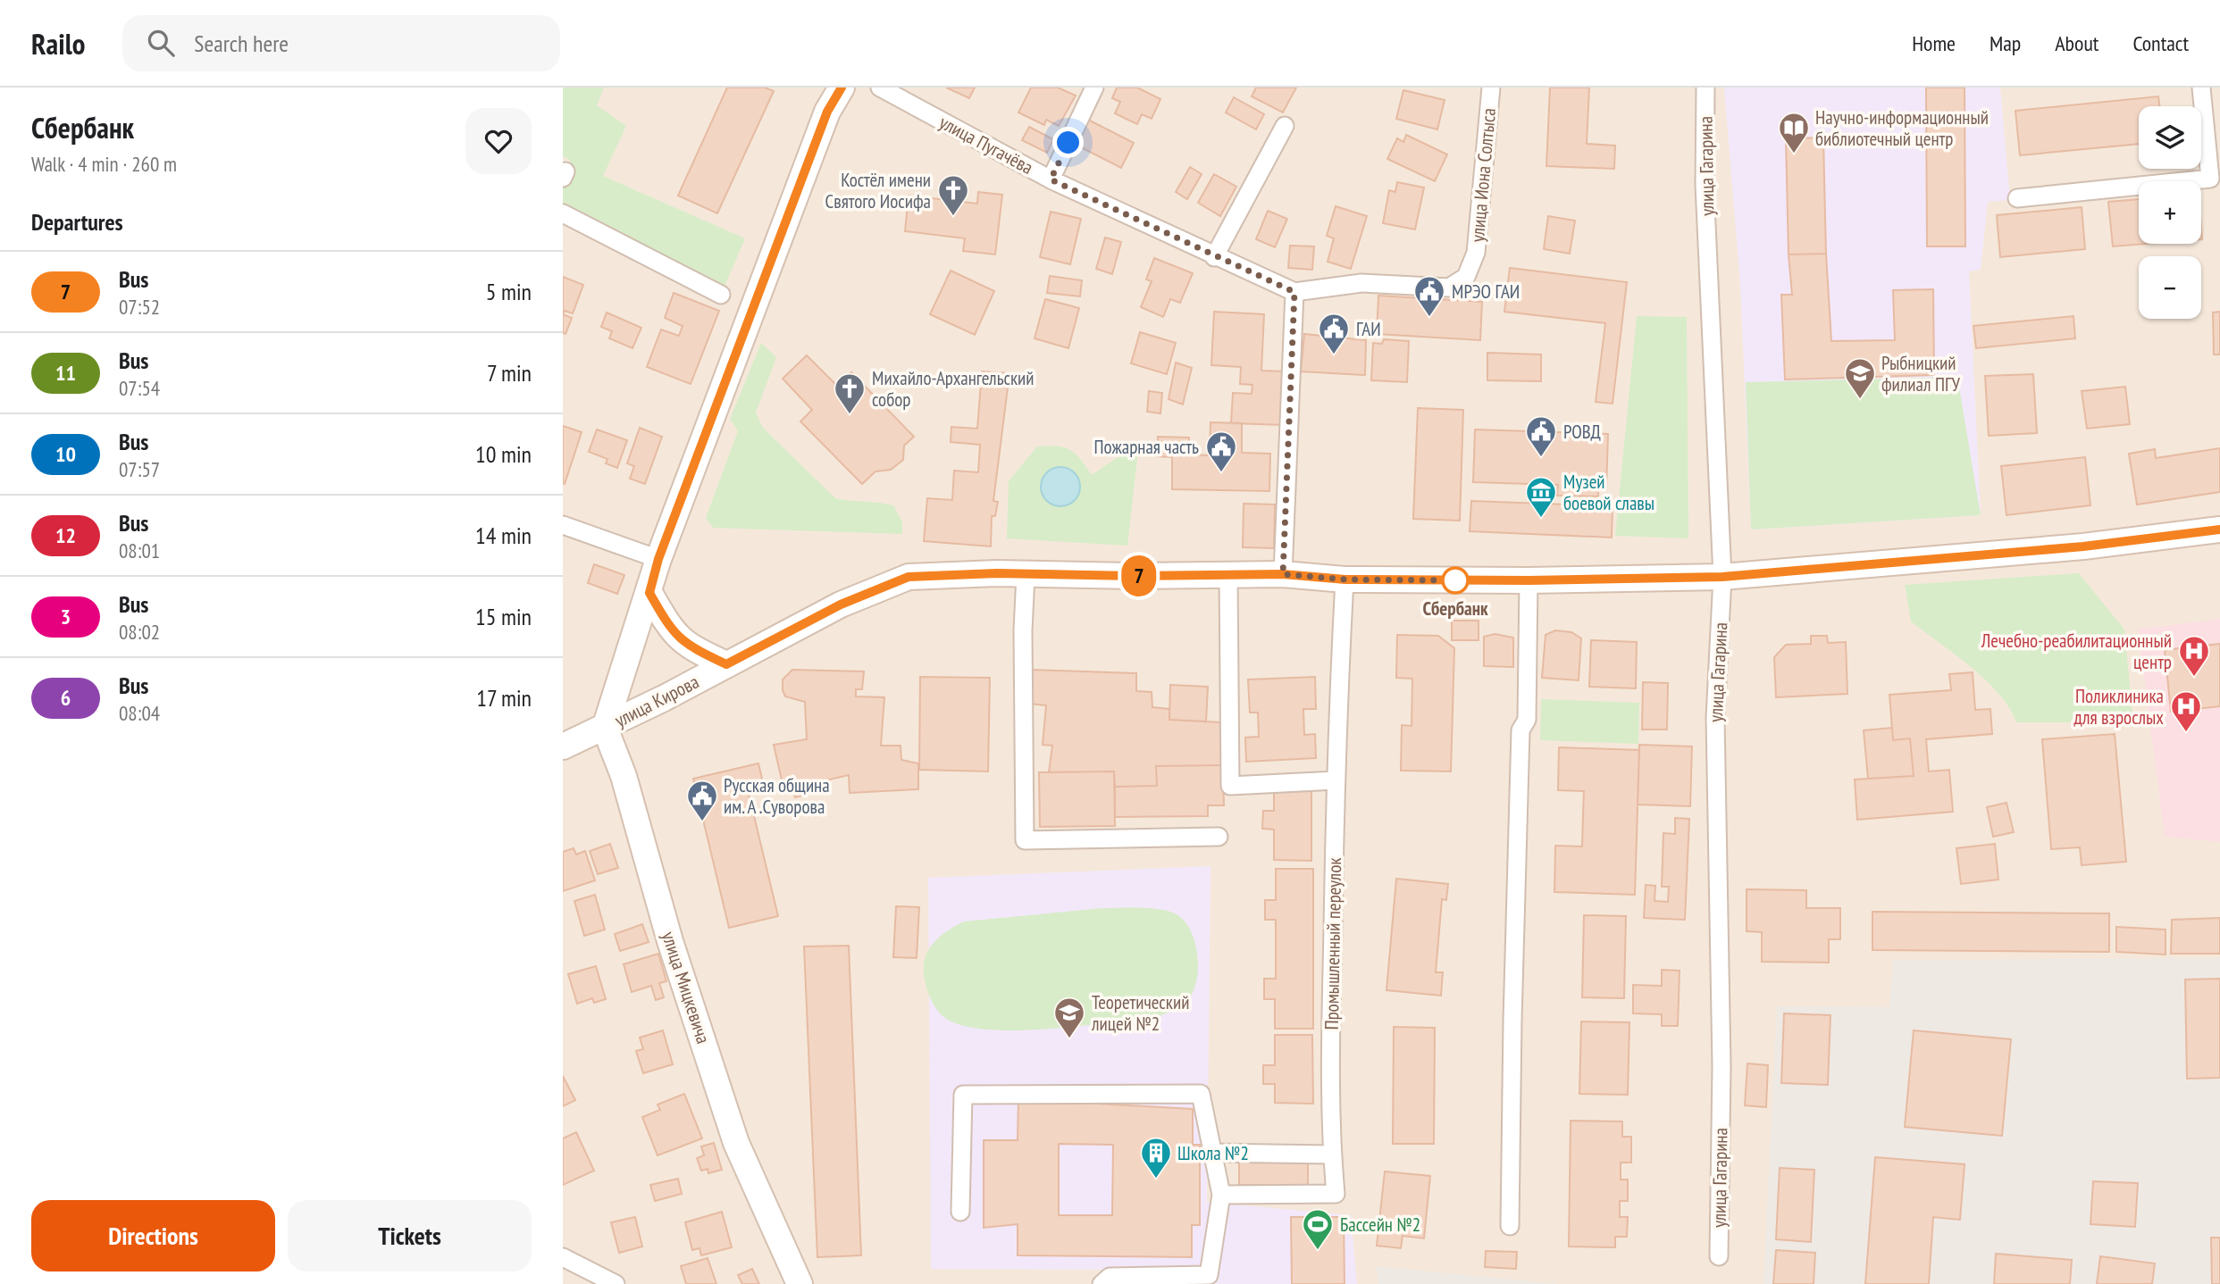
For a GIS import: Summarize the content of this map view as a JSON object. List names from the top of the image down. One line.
{"streets":{"main road":["улица Кирова","улица Мицкевича"],"street":["улица Пугачёва","улица Гагарина","улица Иона Солтыса","Промышленный переулок"]},"crossings":[["улица Пугачёва","улица Иона Солтыса"],["улица Гагарина","улица Кирова"],["улица Кирова","Промышленный переулок"],["улица Кирова","улица Мицкевича"]],"places":{"library":["Научно-информационный библиотечный центр"],"church":["Костёл имени Святого Иосифа","Михайло-Архангельский собор"],"public building":["МРЭО ГАИ","ГАИ","РОВД","Пожарная часть","Русская община им. А .Суворова"],"school or university":["Рыбницкий филиал ПГУ","Теоретический лицей №2"],"museum":["Музей боевой славы"],"other":["Сбербанк"],"hospital":["Лечебно-реабилитационный центр","Поликлиника для взрослых"],"building":["Школа №2"],"sports":["Бассейн №2"]},"lines":["bus line 7"],"page":{"header":"Railo","search":"Search here","nav":["Home","Map","About","Contact"],"heading":[["Сбербанк","Walk · 4 min · 260 m"],"Departures"],"on_map":"7","map_buttons":["+","−"],"list":[{"mark":"7","name":"Bus","note":"07:52","value":"5 min"},{"mark":"11","name":"Bus","note":"07:54","value":"7 min"},{"mark":"10","name":"Bus","note":"07:57","value":"10 min"},{"mark":"12","name":"Bus","note":"08:01","value":"14 min"},{"mark":"3","name":"Bus","note":"08:02","value":"15 min"},{"mark":"6","name":"Bus","note":"08:04","value":"17 min"}],"buttons":["Directions","Tickets"]}}
